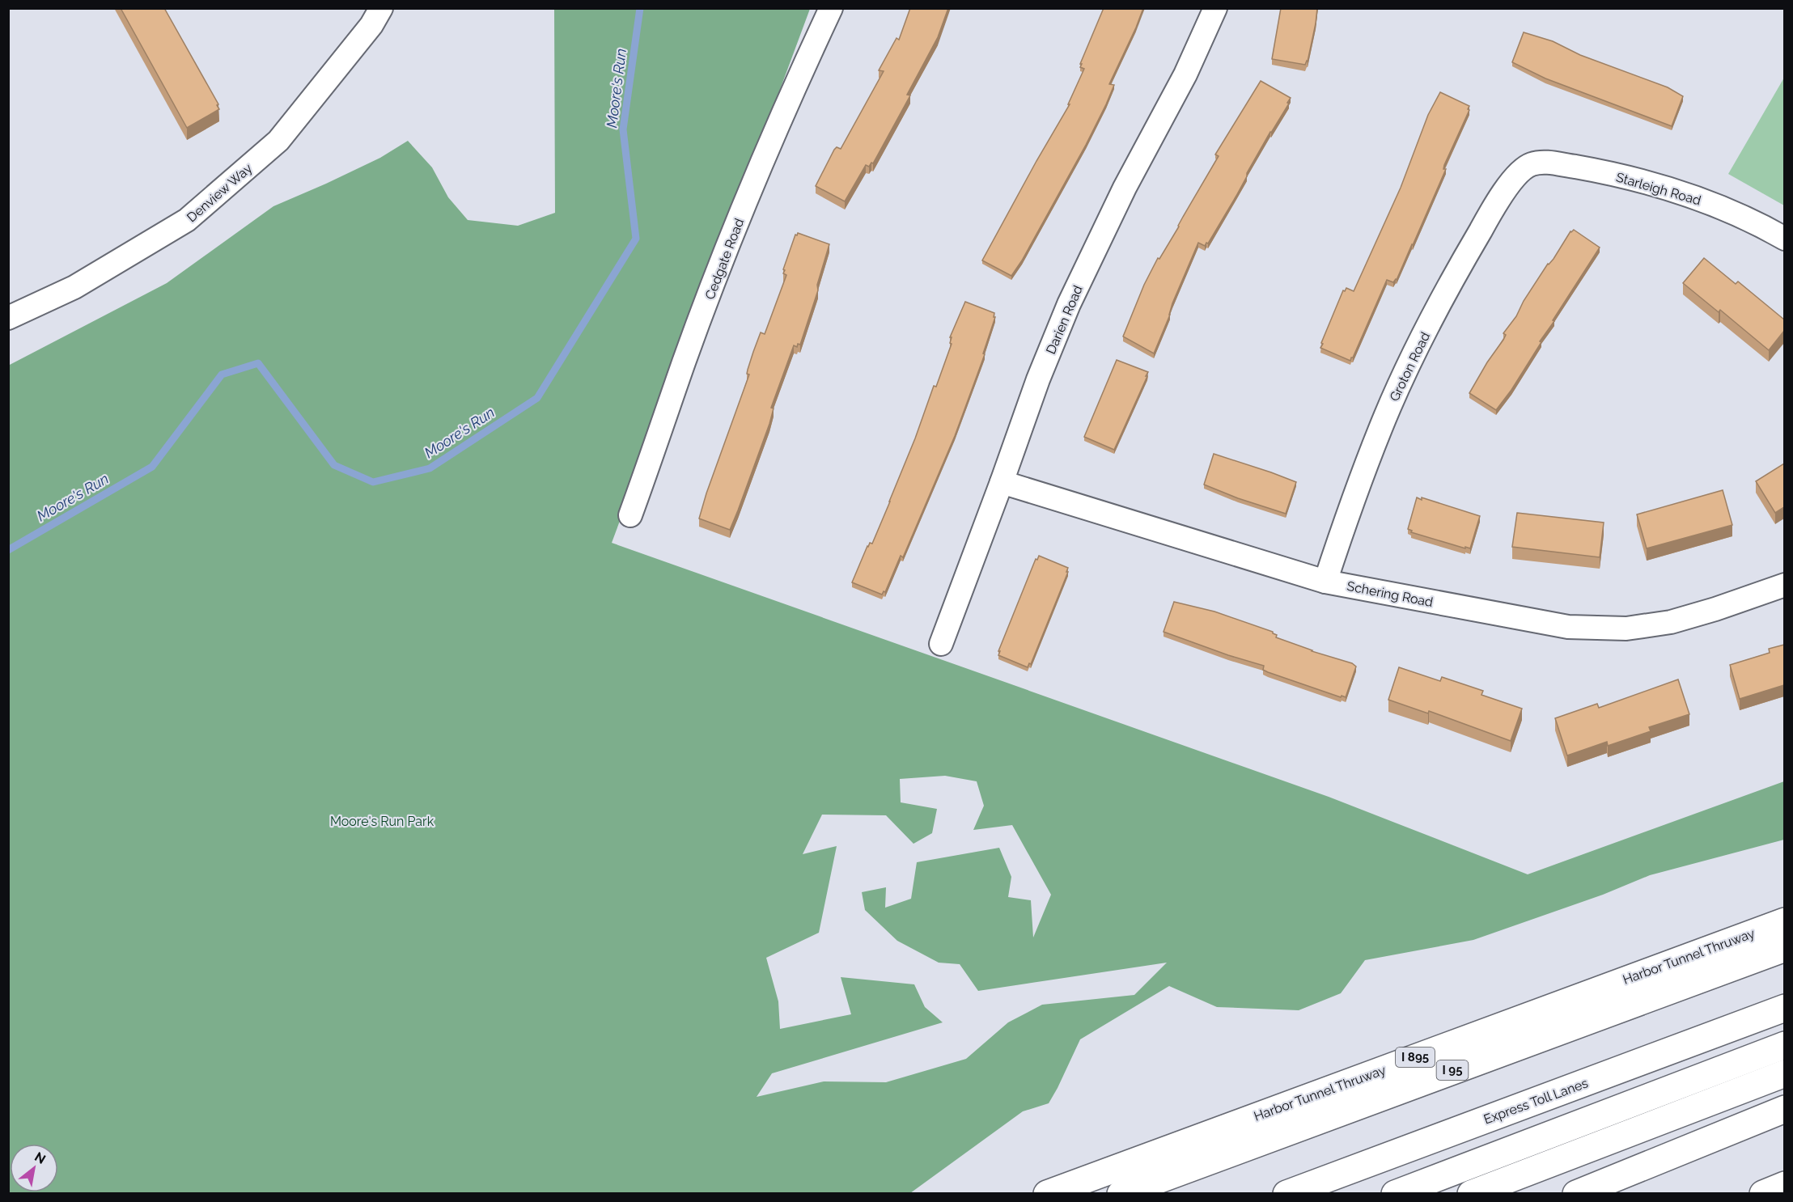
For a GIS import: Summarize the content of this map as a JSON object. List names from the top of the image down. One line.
{"streets":{"highway":["Harbor Tunnel Thruway","I 895","I 95","Express Toll Lanes"],"street":["Starleigh Road","Denview Way","Cedgate Road","Darien Road","Groton Road","Schering Road"]},"crossings":[["Starleigh Road","Groton Road"],["Darien Road","Schering Road"],["Groton Road","Schering Road"]],"water":["Moore's Run"],"parks":["Moore's Run Park"],"north":"top right"}
